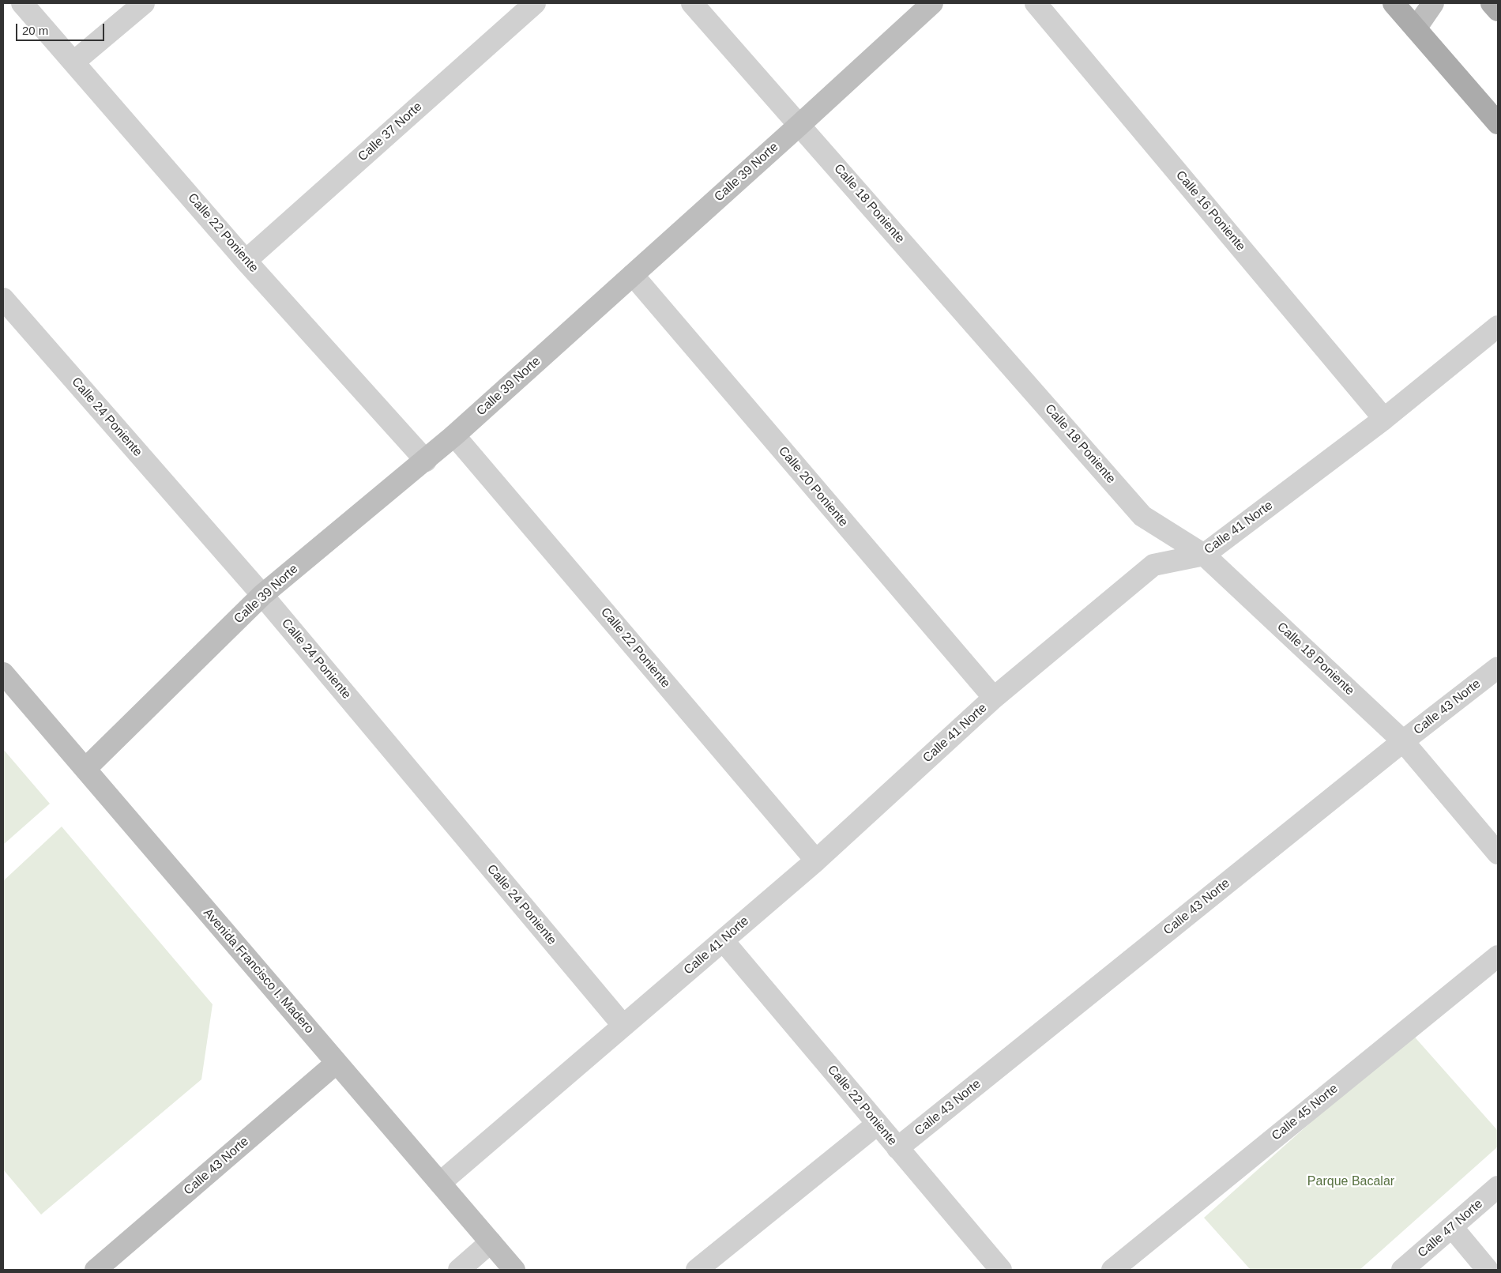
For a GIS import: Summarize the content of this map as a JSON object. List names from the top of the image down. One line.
{"streets":{"street":["Calle 37 Norte","Calle 39 Norte","Calle 18 Poniente","Calle 16 Poniente","Calle 22 Poniente","Calle 24 Poniente","Calle 20 Poniente","Calle 41 Norte","Calle 43 Norte","Avenida Francisco I. Madero","Calle 45 Norte","Calle 47 Norte"]},"crossings":[["Calle 37 Norte","Calle 22 Poniente"],["Calle 39 Norte","Calle 18 Poniente"],["Calle 39 Norte","Calle 22 Poniente"],["Calle 39 Norte","Calle 24 Poniente"],["Calle 39 Norte","Calle 20 Poniente"],["Calle 39 Norte","Avenida Francisco I. Madero"],["Calle 18 Poniente","Calle 41 Norte"],["Calle 18 Poniente","Calle 43 Norte"],["Calle 16 Poniente","Calle 41 Norte"],["Calle 22 Poniente","Calle 41 Norte"],["Calle 22 Poniente","Calle 43 Norte"],["Calle 24 Poniente","Calle 41 Norte"],["Calle 20 Poniente","Calle 41 Norte"],["Calle 41 Norte","Avenida Francisco I. Madero"],["Calle 43 Norte","Avenida Francisco I. Madero"]],"parks":["Parque Bacalar"],"scale_bar":"20 m"}
